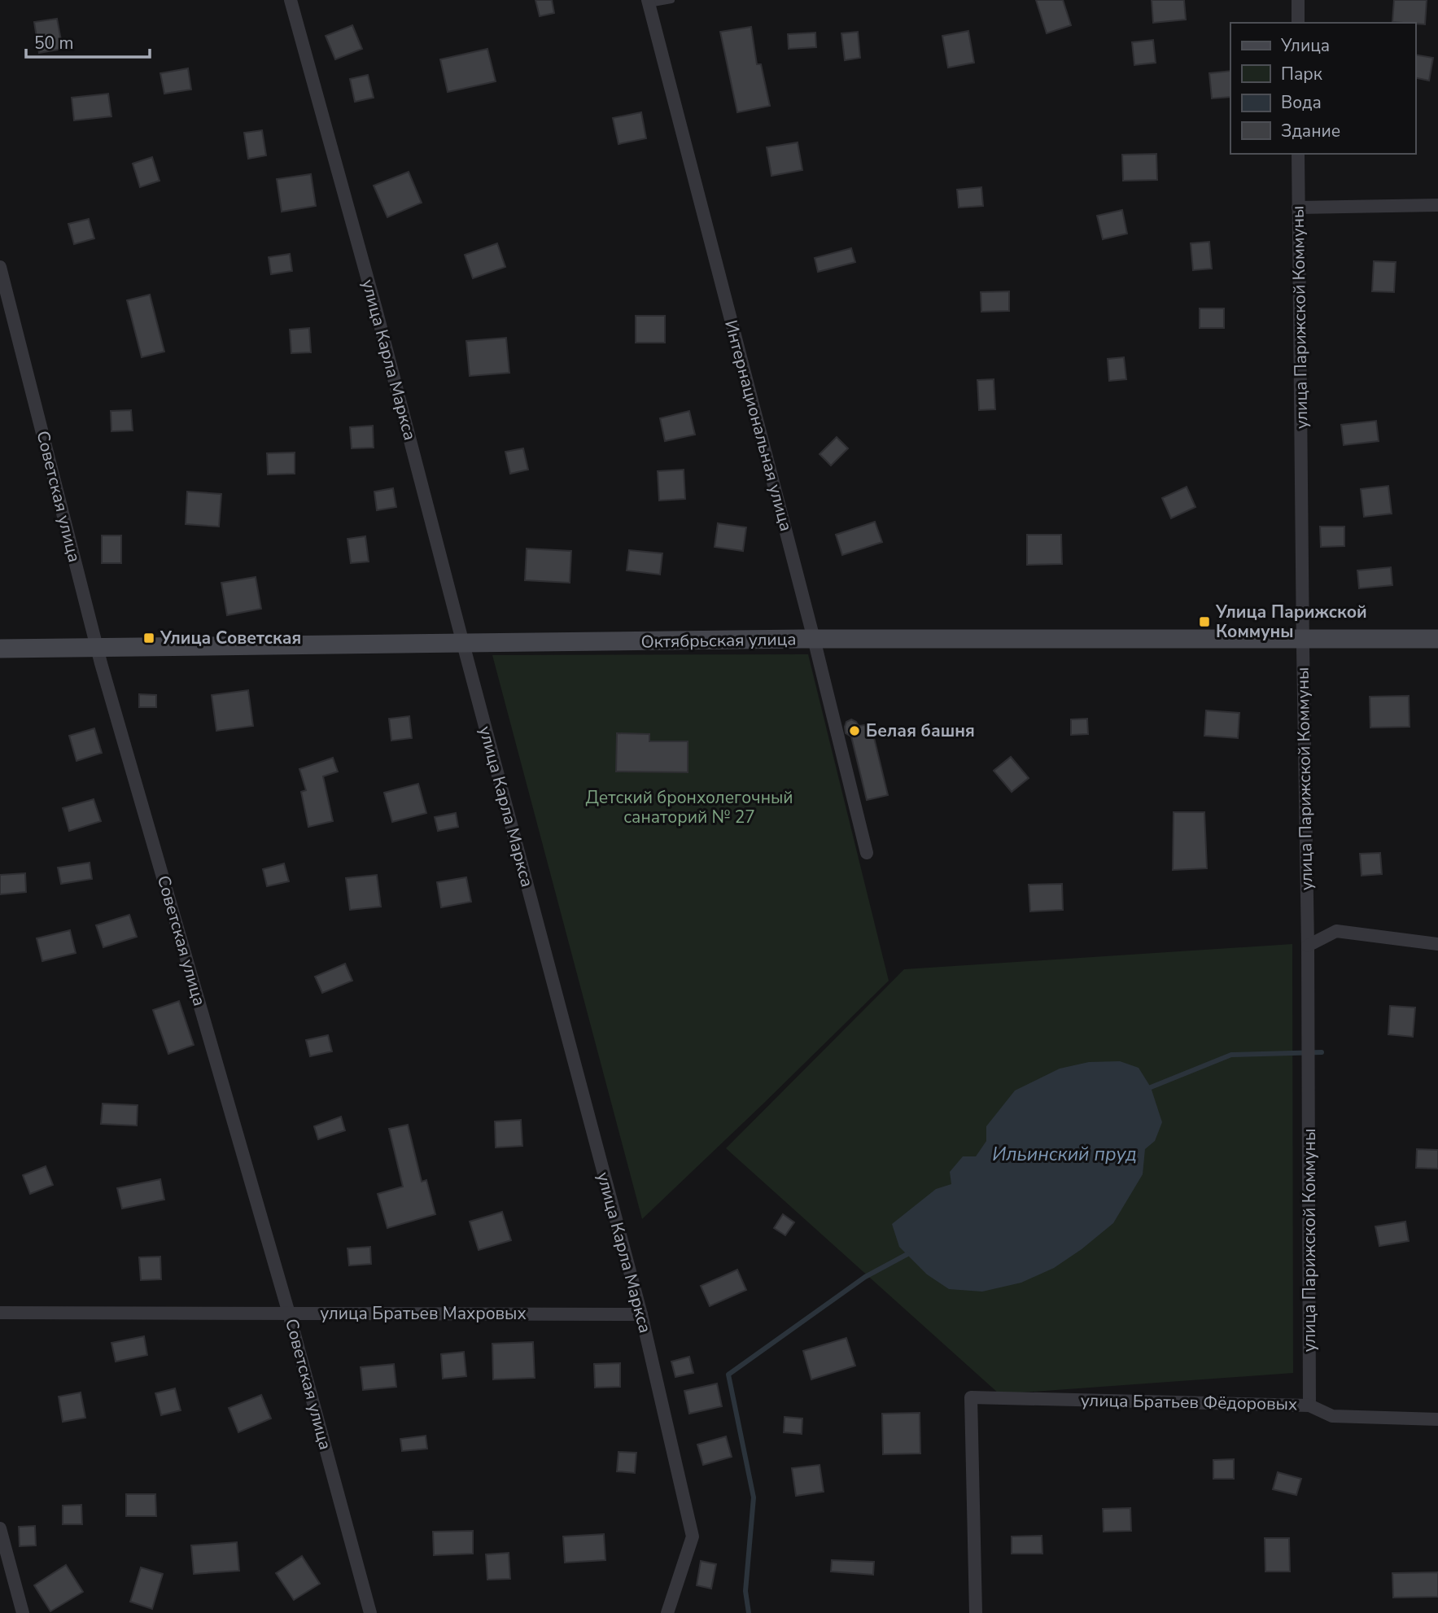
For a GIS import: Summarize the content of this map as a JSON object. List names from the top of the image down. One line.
{"streets":{"main road":["Октябрьская улица"],"street":["улица Парижской Коммуны","улица Карла Маркса","Интернациональная улица","Советская улица","улица Братьев Махровых","улица Братьев Фёдоровых"]},"crossings":[["улица Парижской Коммуны","Октябрьская улица"],["улица Парижской Коммуны","улица Братьев Фёдоровых"],["улица Карла Маркса","Октябрьская улица"],["улица Карла Маркса","улица Братьев Махровых"],["Интернациональная улица","Октябрьская улица"],["Советская улица","Октябрьская улица"],["Советская улица","улица Братьев Махровых"]],"water":["Ильинский пруд"],"parks":["Детский бронхолегочный санаторий № 27"],"places":{"transit":["Улица Парижской Коммуны","Улица Советская"],"other":["Белая башня"]},"legend":["Улица","Парк","Вода","Здание"],"scale_bar":"50 m"}
